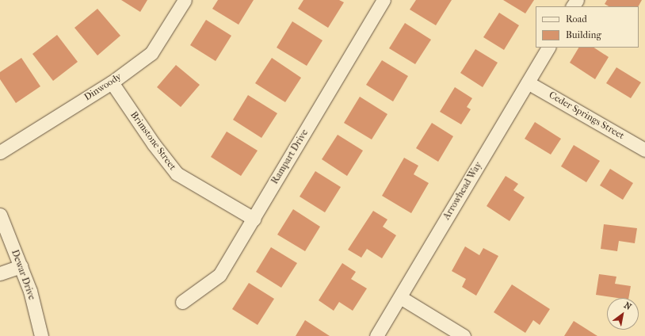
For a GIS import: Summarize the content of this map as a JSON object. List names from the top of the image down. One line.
{"streets":{"street":["Dinwoody","Ceder Springs Street","Brimstone Street","Rampart Drive","Arrowhead Way","Dewar Drive"]},"crossings":[["Dinwoody","Brimstone Street"],["Ceder Springs Street","Arrowhead Way"],["Brimstone Street","Rampart Drive"]],"legend":["Road","Building"],"north":"top right"}
